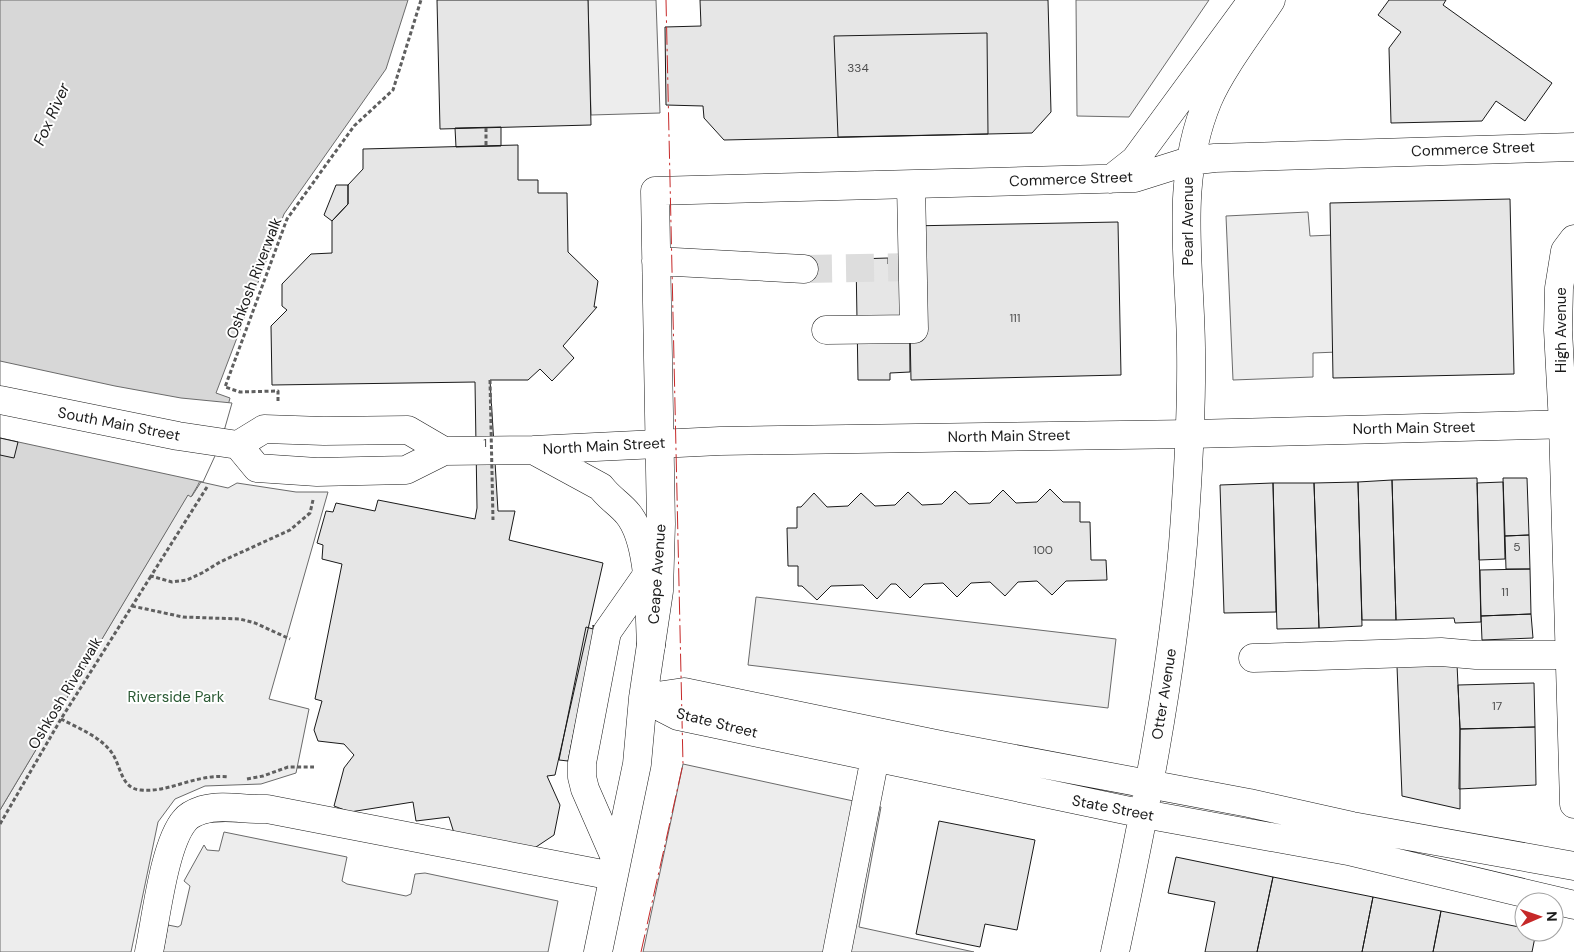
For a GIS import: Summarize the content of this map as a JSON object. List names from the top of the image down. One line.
{"streets":{"street":["Commerce Street","Pearl Avenue","High Avenue","South Main Street","North Main Street","Ceape Avenue","Otter Avenue","State Street"],"path":["Oshkosh Riverwalk"]},"crossings":[["Commerce Street","Pearl Avenue"],["Commerce Street","Ceape Avenue"],["Pearl Avenue","North Main Street"],["Pearl Avenue","Otter Avenue"],["High Avenue","North Main Street"],["South Main Street","North Main Street"],["North Main Street","Ceape Avenue"],["North Main Street","Otter Avenue"],["Ceape Avenue","State Street"],["Otter Avenue","State Street"]],"water":["Fox River"],"parks":["Riverside Park"],"house_numbers":["334","111","1","5","100","11","17"],"north":"right"}
